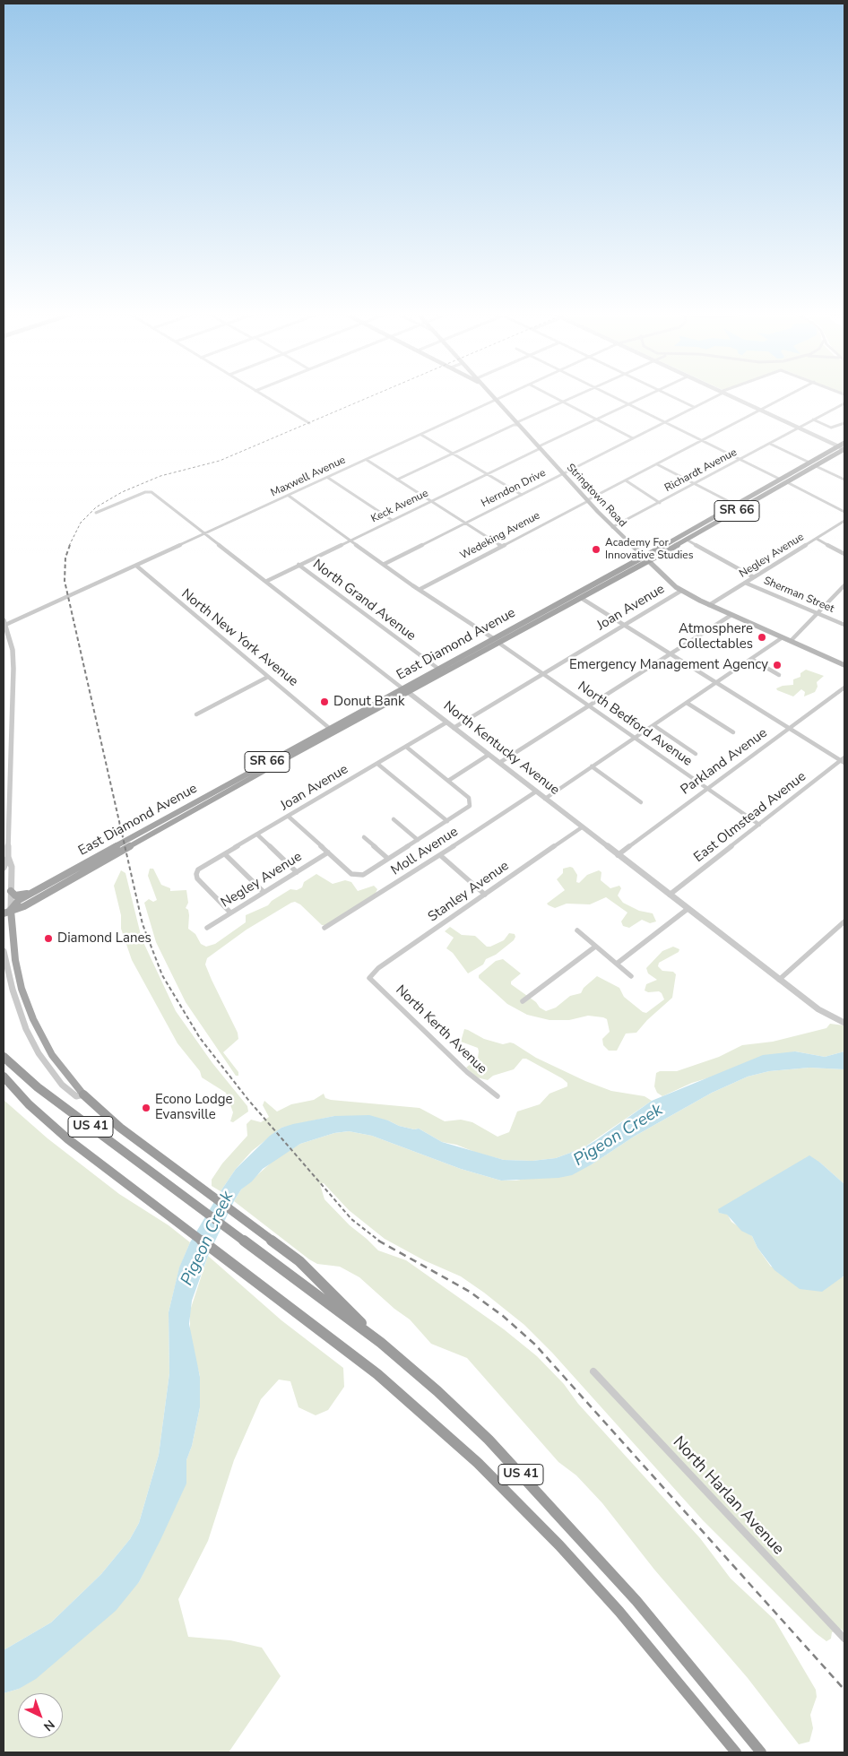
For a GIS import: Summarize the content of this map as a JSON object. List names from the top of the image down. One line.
{"streets":{"highway":["US 41"],"main road":["Stringtown Road","SR 66","East Diamond Avenue"],"street":["Richardt Avenue","Maxwell Avenue","Herndon Drive","Keck Avenue","Wedeking Avenue","Negley Avenue","Sherman Street","North Grand Avenue","Joan Avenue","North New York Avenue","North Bedford Avenue","North Kentucky Avenue","Parkland Avenue","East Olmstead Avenue","Moll Avenue","Stanley Avenue","North Kerth Avenue","North Harlan Avenue"]},"crossings":[["Richardt Avenue","Stringtown Road"],["Maxwell Avenue","Stringtown Road"],["Maxwell Avenue","North New York Avenue"],["Maxwell Avenue","North Kentucky Avenue"],["Herndon Drive","Stringtown Road"],["Stringtown Road","Keck Avenue"],["Stringtown Road","Wedeking Avenue"],["Stringtown Road","Negley Avenue"],["Stringtown Road","Joan Avenue"],["Stringtown Road","East Diamond Avenue"],["Keck Avenue","North Grand Avenue"],["Keck Avenue","North Kentucky Avenue"],["Negley Avenue","Sherman Street"],["Negley Avenue","Joan Avenue"],["Sherman Street","East Diamond Avenue"],["North Grand Avenue","East Diamond Avenue"],["Joan Avenue","North Bedford Avenue"],["Joan Avenue","North Kentucky Avenue"],["North New York Avenue","East Diamond Avenue"],["East Diamond Avenue","North Bedford Avenue"],["East Diamond Avenue","North Kentucky Avenue"],["North Bedford Avenue","Parkland Avenue"],["North Bedford Avenue","East Olmstead Avenue"],["North Kentucky Avenue","Parkland Avenue"],["North Kentucky Avenue","East Olmstead Avenue"],["North Kentucky Avenue","Moll Avenue"],["North Kentucky Avenue","Stanley Avenue"],["Stanley Avenue","North Kerth Avenue"]],"water":["Pigeon Creek"],"places":["Academy For Innovative Studies","Atmosphere Collectables","Emergency Management Agency","Donut Bank","Diamond Lanes","Econo Lodge Evansville"],"north":"bottom right"}
